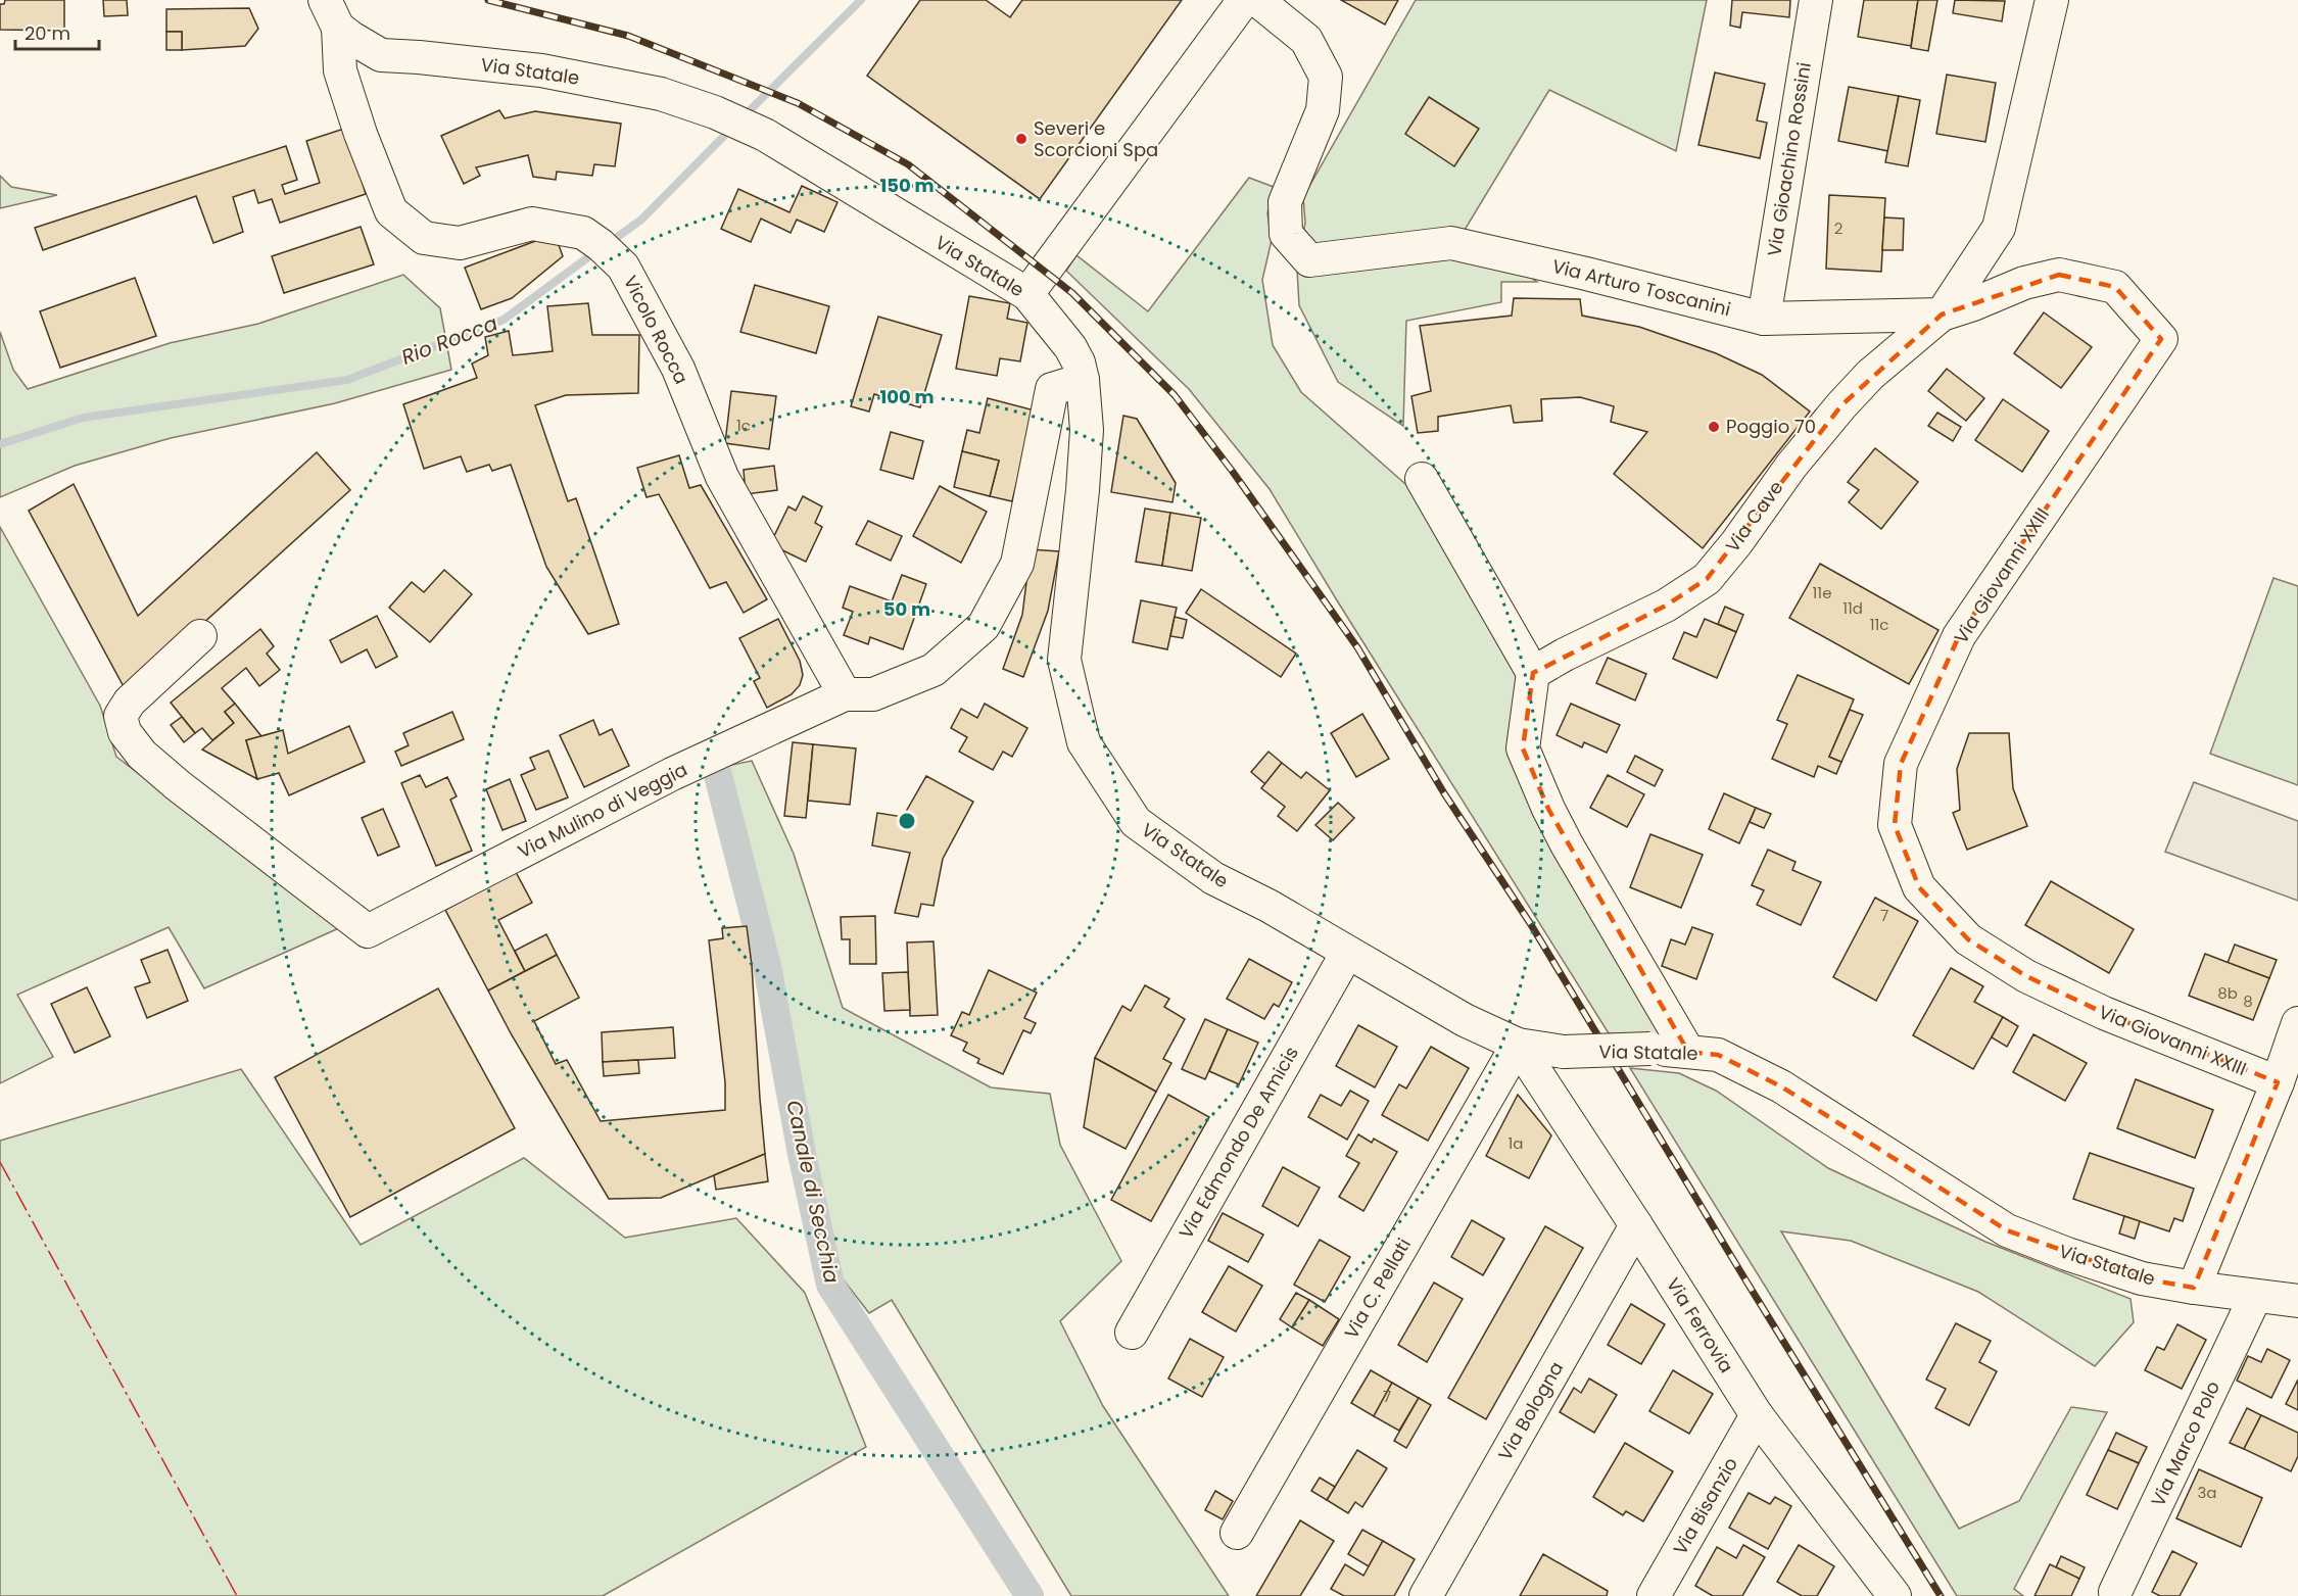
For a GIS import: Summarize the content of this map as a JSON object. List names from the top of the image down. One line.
{"streets":{"street":["Via Statale","Via Gioachino Rossini","Via Arturo Toscanini","Vicolo Rocca","Via Cave","Via Giovanni XXIII","Via Mulino di Veggia","Via Edmondo De Amicis","Via C. Pellati","Via Ferrovia","Via Bologna","Via Marco Polo","Via Bisanzio"]},"crossings":[["Via Statale","Vicolo Rocca"],["Via Statale","Via Mulino di Veggia"],["Via Statale","Via Edmondo De Amicis"],["Via Statale","Via C. Pellati"],["Via Statale","Via Ferrovia"],["Via Statale","Via Marco Polo"],["Via Gioachino Rossini","Via Arturo Toscanini"],["Via Arturo Toscanini","Via Cave"],["Via Arturo Toscanini","Via Giovanni XXIII"],["Vicolo Rocca","Via Mulino di Veggia"],["Via Cave","Via Giovanni XXIII"],["Via C. Pellati","Via Ferrovia"],["Via Ferrovia","Via Bologna"],["Via Ferrovia","Via Bisanzio"]],"water":["Rio Rocca","Canale di Secchia"],"places":["Severi e Scorcioni Spa","Poggio 70"],"house_numbers":["2","1c","11e","11d","11c","7","8b","8","1a","7","3a"],"scale_bar":"20 m","rings":["150 m","100 m","50 m"]}
